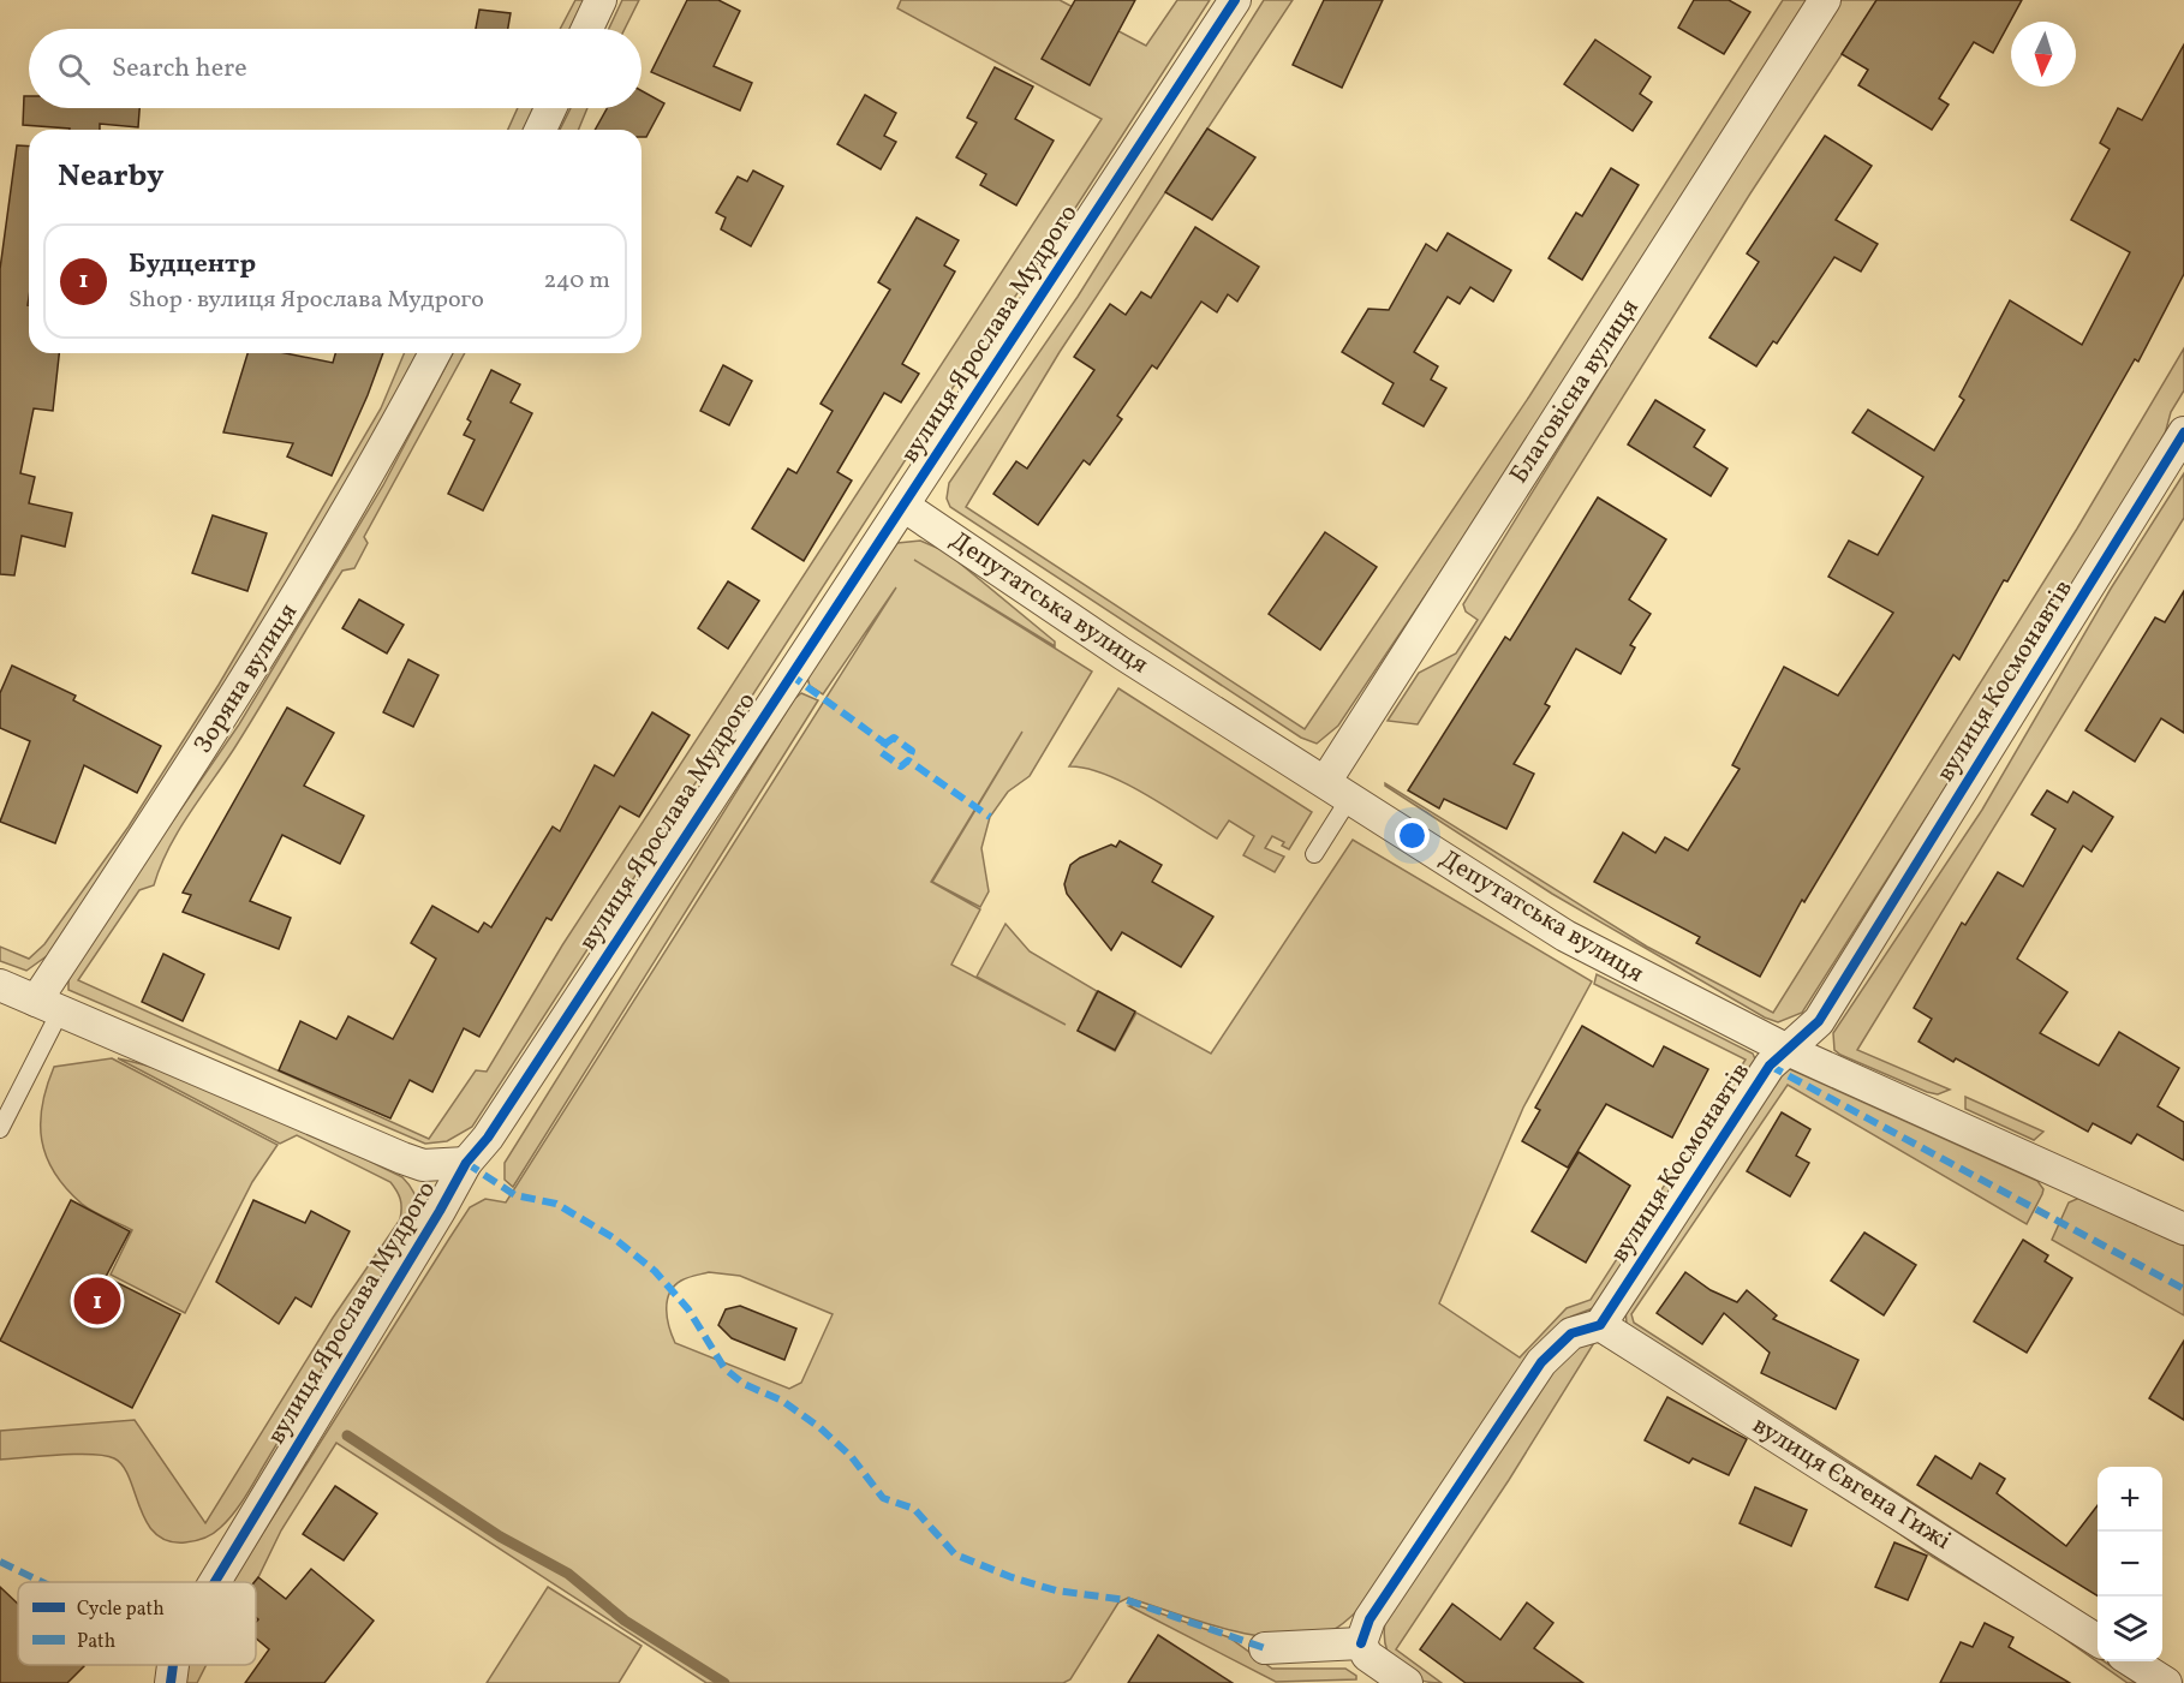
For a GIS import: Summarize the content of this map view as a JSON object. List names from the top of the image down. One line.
{"streets":{"street":["вулиця Ярослава Мудрого","Благовісна вулиця","Депутатська вулиця","Зоряна вулиця","вулиця Космонавтів","вулиця Євгена Гижі"]},"crossings":[["вулиця Ярослава Мудрого","Депутатська вулиця"],["Благовісна вулиця","Депутатська вулиця"],["Депутатська вулиця","вулиця Космонавтів"],["вулиця Космонавтів","вулиця Євгена Гижі"]],"legend":["Cycle path","Path"],"north":"bottom","page":{"search":"Search here","heading":"Nearby","list":[{"mark":"1","name":"Будцентр","note":"Shop · вулиця Ярослава Мудрого","value":"240 m"}],"pins":"1","map_buttons":["+","−"]}}
